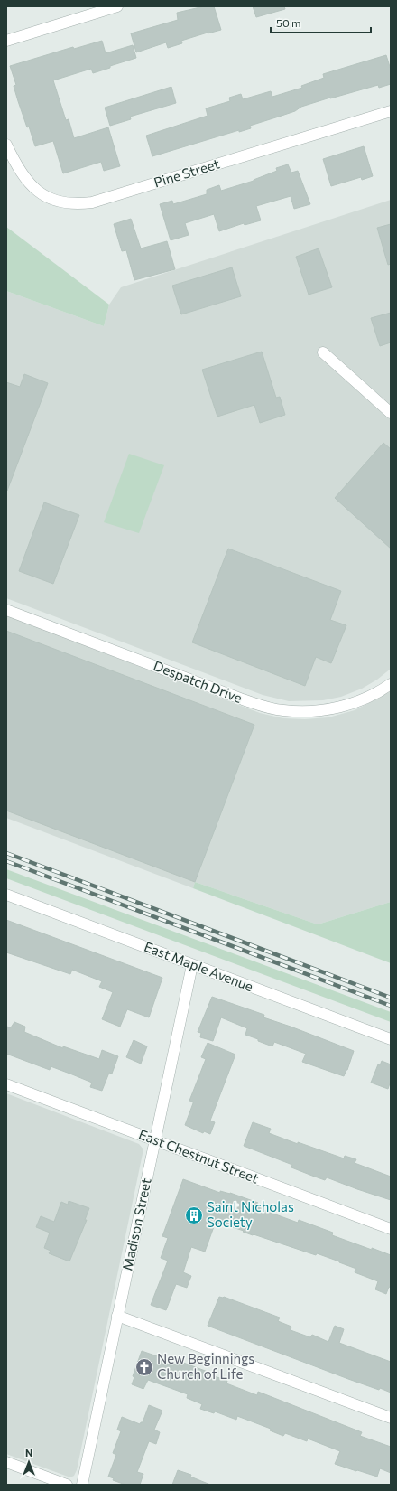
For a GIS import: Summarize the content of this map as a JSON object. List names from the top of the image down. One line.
{"streets":{"street":["Pine Street","Despatch Drive","East Maple Avenue","East Chestnut Street","Madison Street"]},"crossings":[["East Maple Avenue","Madison Street"],["East Chestnut Street","Madison Street"]],"places":{"building":["Saint Nicholas Society"],"church":["New Beginnings Church of Life"]},"scale_bar":"50 m","north":"top"}
